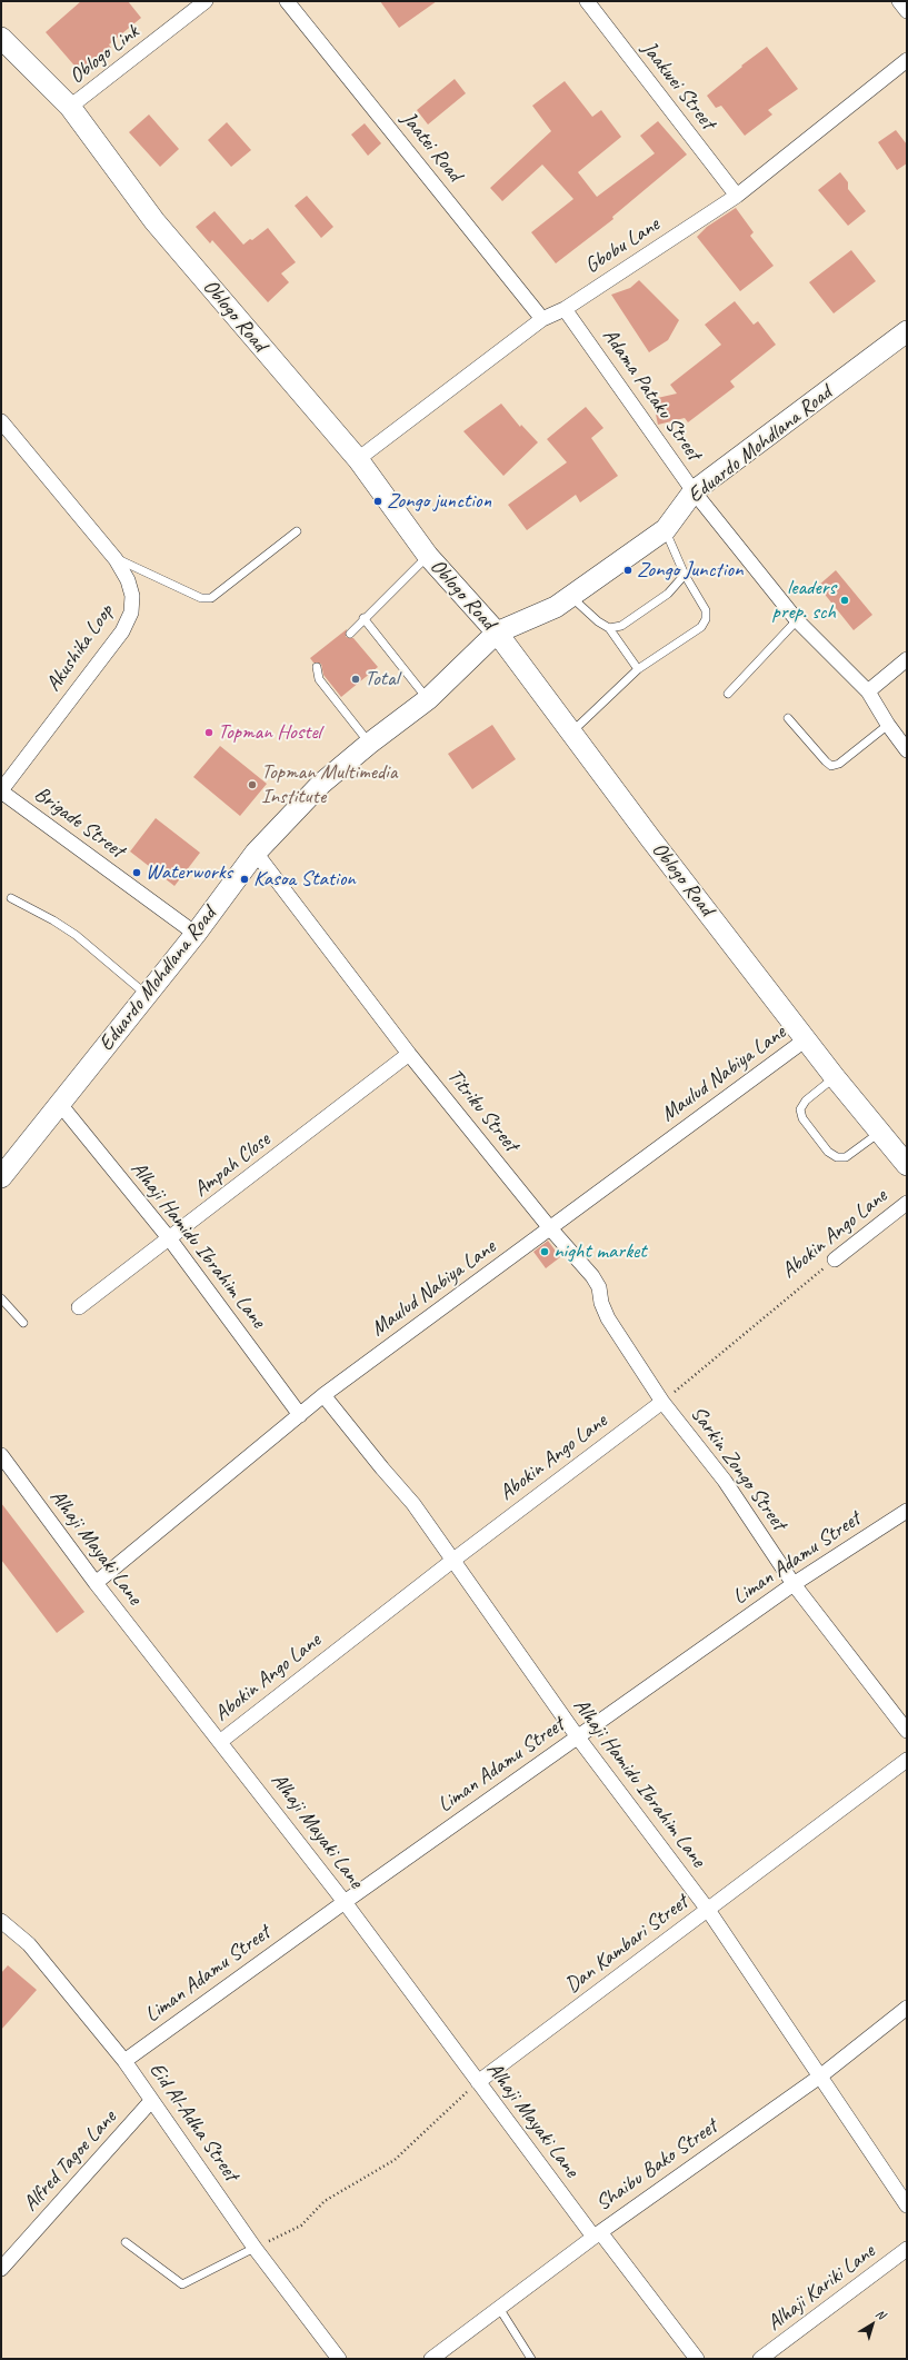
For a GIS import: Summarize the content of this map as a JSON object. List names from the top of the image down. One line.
{"streets":{"main road":["Oblogo Road","Eduardo Mohdlana Road"],"street":["Oblogo Link","Jaakwei Street","Jaatei Road","Gbobu Lane","Adama Pataku Street","Akushika Loop","Brigade Street","Maulud Nabiya Lane","Titriku Street","Ampah Close","Abokin Ango Lane","Alhaji Hamidu Ibrahim Lane","Sarkin Zongo Street","Alhaji Mayaki Lane","Liman Adamu Street","Dan Kambari Street","Eid Al-Adha Street","Alfred Tagoe Lane","Shaibu Bako Street","Alhaji Kariki Lane"]},"crossings":[["Oblogo Link","Oblogo Road"],["Jaakwei Street","Gbobu Lane"],["Jaatei Road","Gbobu Lane"],["Gbobu Lane","Oblogo Road"],["Gbobu Lane","Adama Pataku Street"],["Oblogo Road","Eduardo Mohdlana Road"],["Oblogo Road","Maulud Nabiya Lane"],["Adama Pataku Street","Eduardo Mohdlana Road"],["Eduardo Mohdlana Road","Brigade Street"],["Eduardo Mohdlana Road","Titriku Street"],["Eduardo Mohdlana Road","Alhaji Hamidu Ibrahim Lane"],["Akushika Loop","Brigade Street"],["Maulud Nabiya Lane","Titriku Street"],["Maulud Nabiya Lane","Alhaji Hamidu Ibrahim Lane"],["Maulud Nabiya Lane","Alhaji Mayaki Lane"],["Titriku Street","Ampah Close"],["Titriku Street","Abokin Ango Lane"],["Titriku Street","Sarkin Zongo Street"],["Ampah Close","Alhaji Hamidu Ibrahim Lane"],["Abokin Ango Lane","Alhaji Hamidu Ibrahim Lane"],["Abokin Ango Lane","Sarkin Zongo Street"],["Abokin Ango Lane","Alhaji Mayaki Lane"],["Alhaji Hamidu Ibrahim Lane","Liman Adamu Street"],["Alhaji Hamidu Ibrahim Lane","Dan Kambari Street"],["Alhaji Hamidu Ibrahim Lane","Shaibu Bako Street"],["Sarkin Zongo Street","Liman Adamu Street"],["Alhaji Mayaki Lane","Liman Adamu Street"],["Alhaji Mayaki Lane","Dan Kambari Street"],["Alhaji Mayaki Lane","Shaibu Bako Street"],["Liman Adamu Street","Eid Al-Adha Street"],["Eid Al-Adha Street","Alfred Tagoe Lane"]],"places":["Zongo junction","Zongo Junction","leaders prep. sch","Total","Topman Hostel","Topman Multimedia Institute","Waterworks","Kasoa Station","night market"],"north":"top right"}
